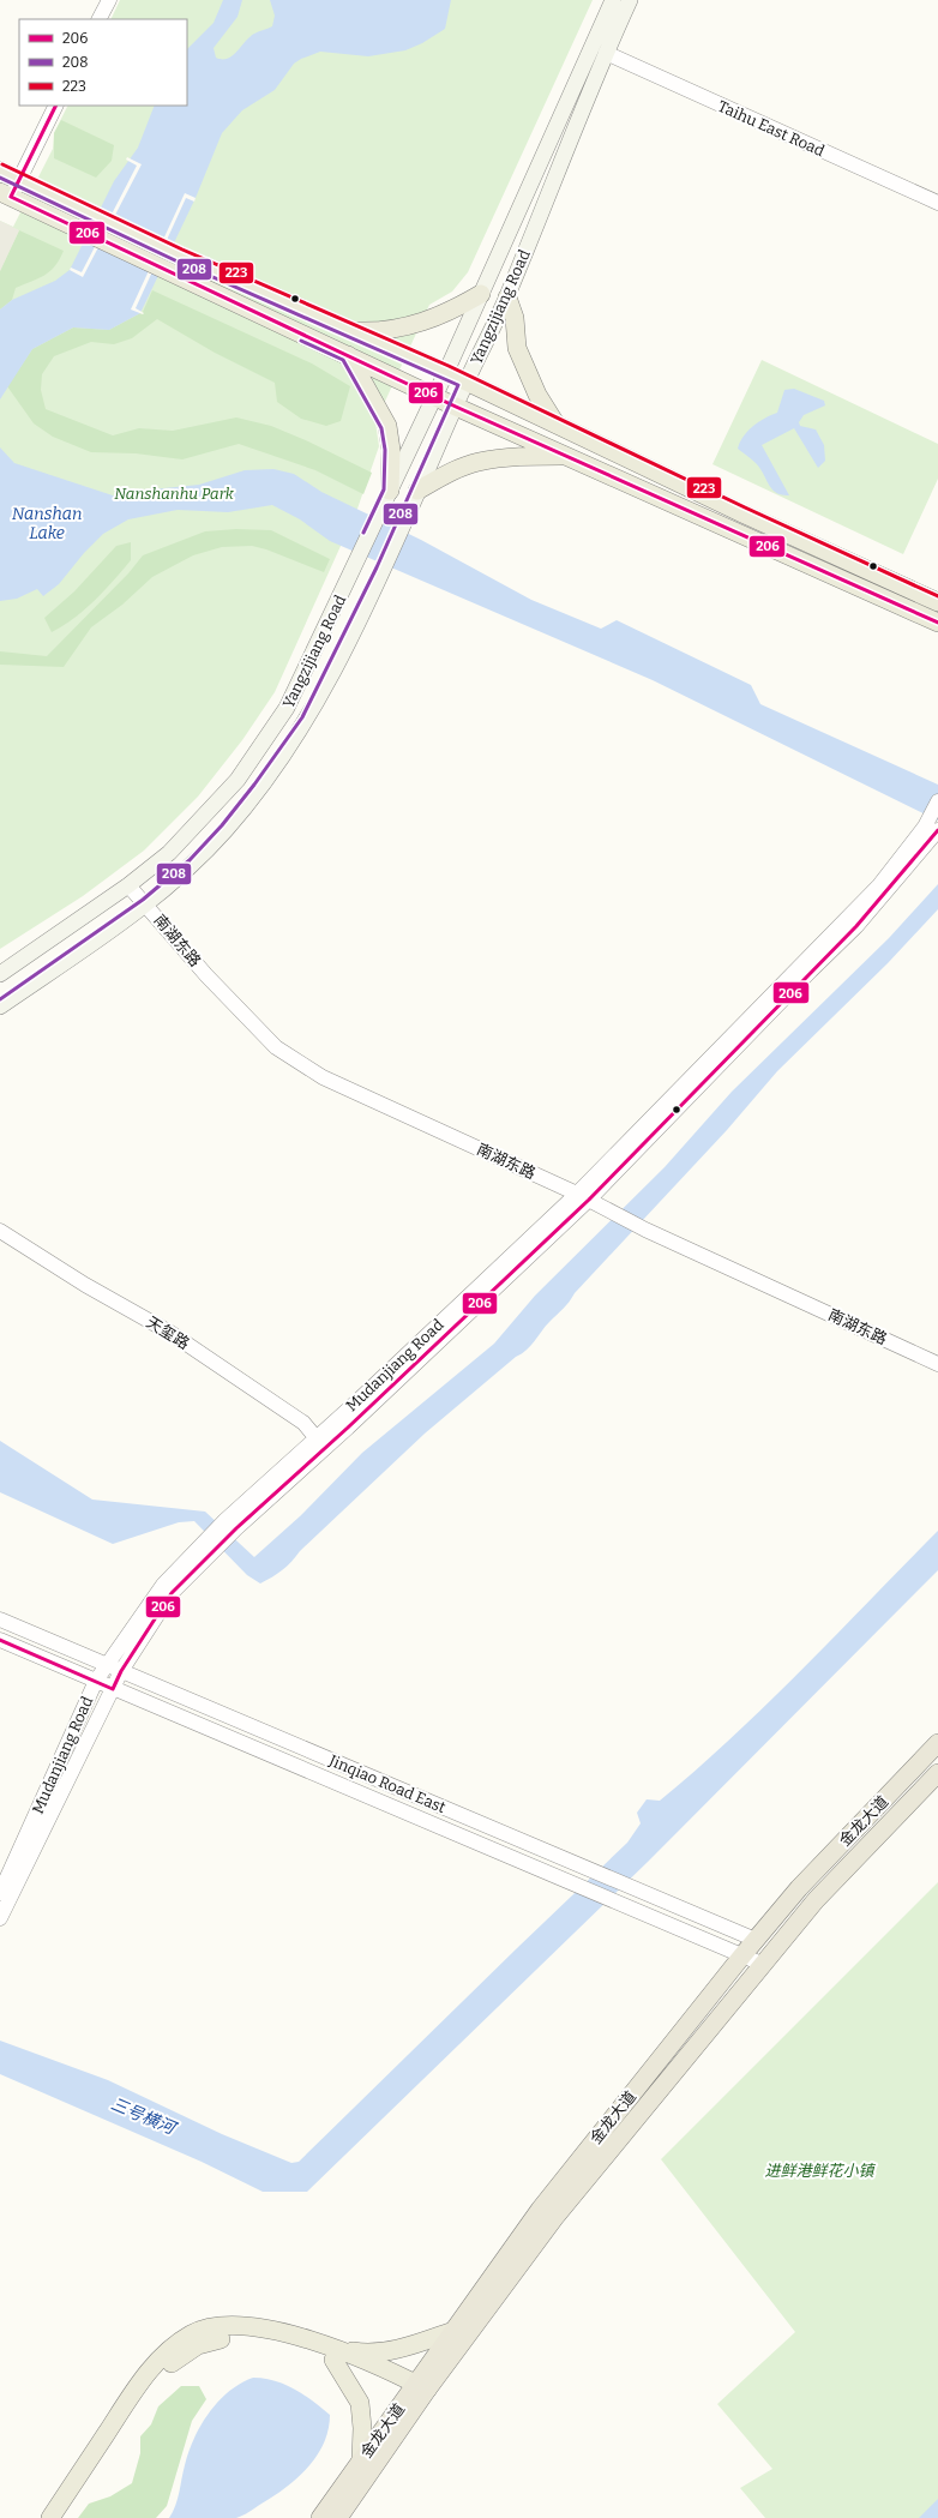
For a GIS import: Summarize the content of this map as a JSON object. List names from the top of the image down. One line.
{"streets":{"highway":["金龙大道"],"main road":["Yangzijiang Road","Jinqiao Road East"],"street":["Taihu East Road","南湖东路","天玺路","Mudanjiang Road"]},"crossings":[["Taihu East Road","Yangzijiang Road"],["Yangzijiang Road","南湖东路"],["南湖东路","Mudanjiang Road"],["天玺路","Mudanjiang Road"],["Mudanjiang Road","Jinqiao Road East"],["Jinqiao Road East","金龙大道"]],"water":["Nanshan Lake","三号横河"],"parks":["Nanshanhu Park","进鲜港鲜花小镇"],"lines":["transit line 206","transit line 223","transit line 208"],"legend":["206","208","223"]}
